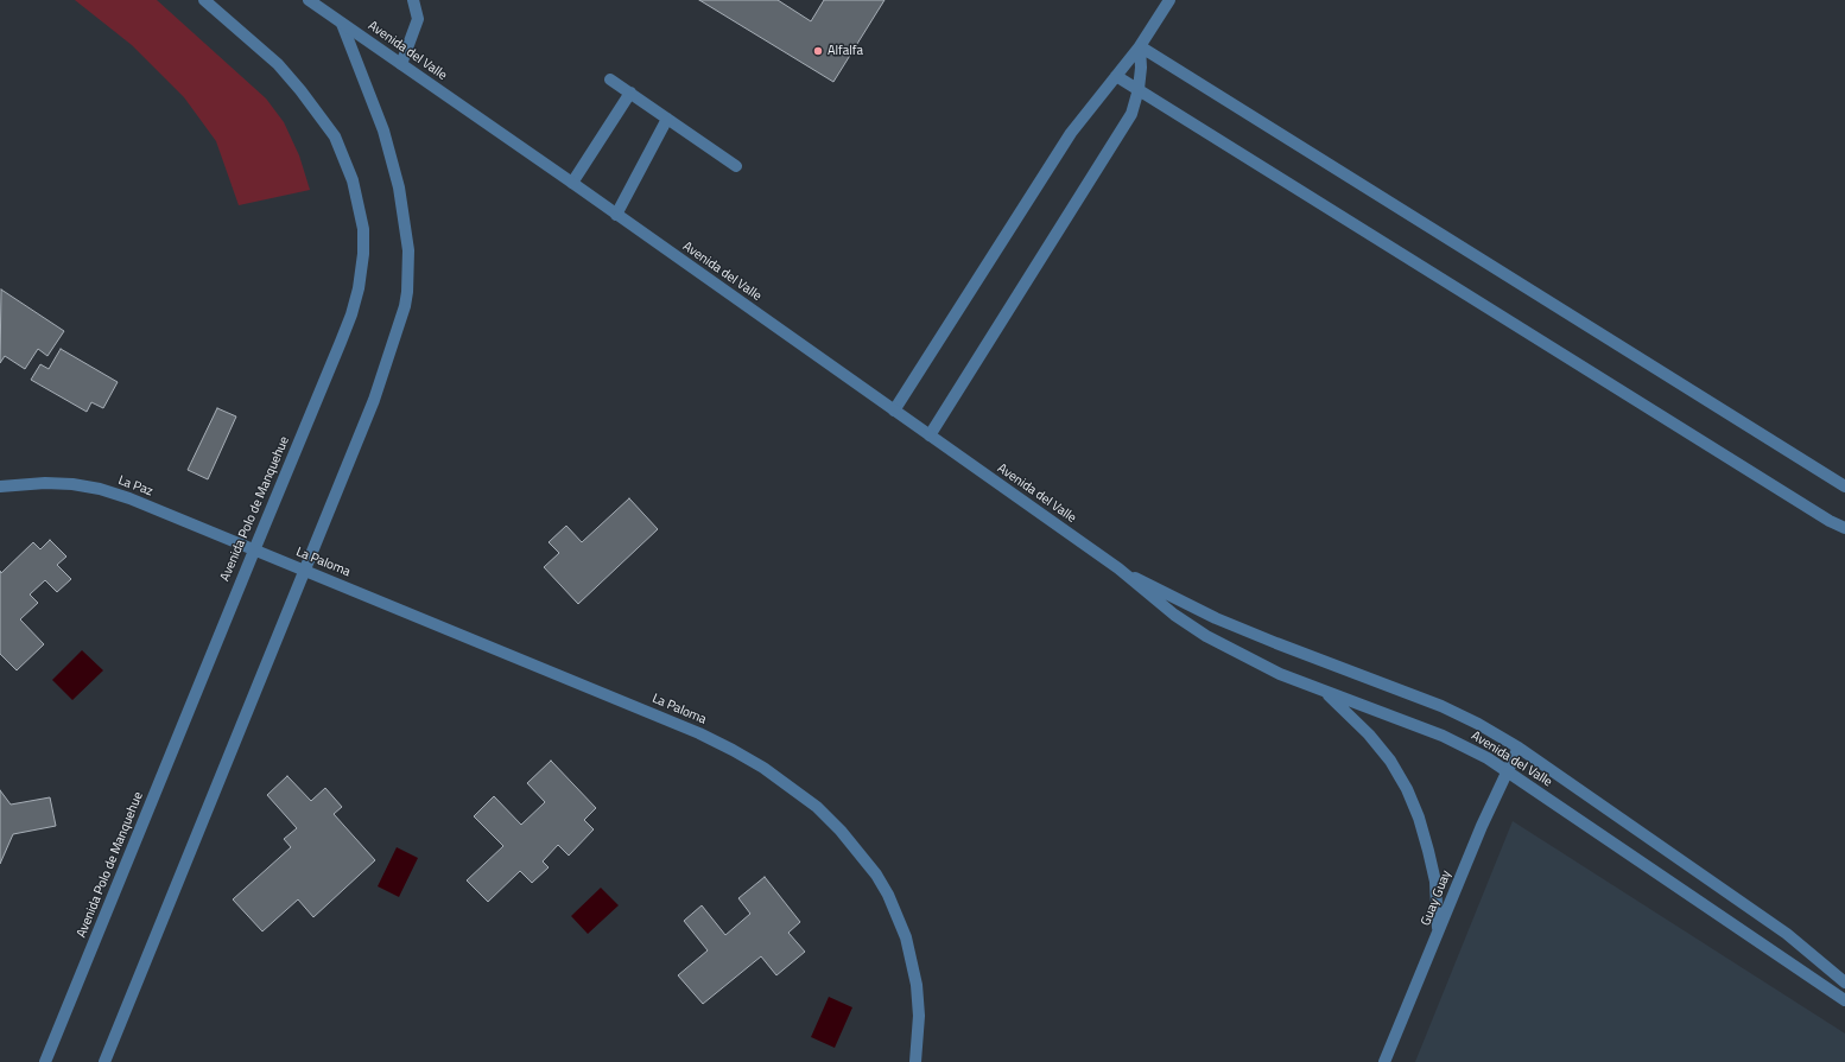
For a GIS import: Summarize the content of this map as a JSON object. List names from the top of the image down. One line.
{"streets":{"street":["Avenida del Valle","La Paz","Avenida Polo de Manquehue","La Paloma","Guay Guay"]},"crossings":[["Avenida del Valle","Guay Guay"],["La Paz","Avenida Polo de Manquehue"],["La Paz","La Paloma"],["Avenida Polo de Manquehue","La Paloma"]],"places":["Alfalfa"]}
